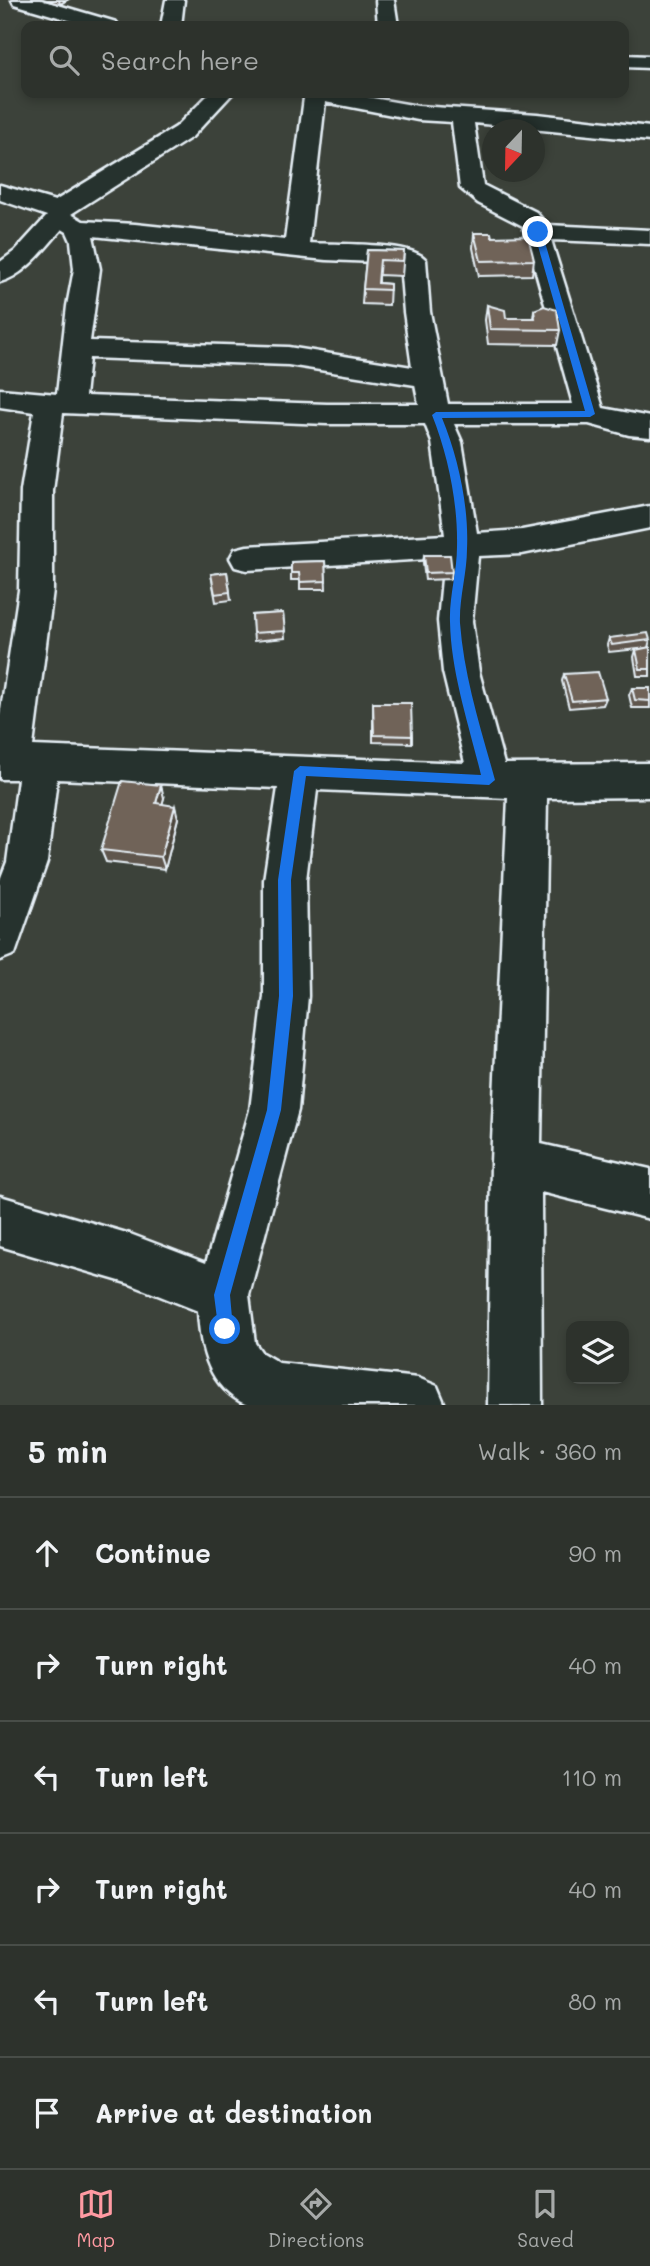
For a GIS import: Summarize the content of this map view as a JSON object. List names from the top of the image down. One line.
{"north":"bottom","page":{"search":"Search here","heading":["5 min","Walk · 360 m"],"list":[["Continue","90 m"],["Turn right","40 m"],["Turn left","110 m"],["Turn right","40 m"],["Turn left","80 m"],"Arrive at destination"],"nav":["Map","Directions","Saved"]}}
